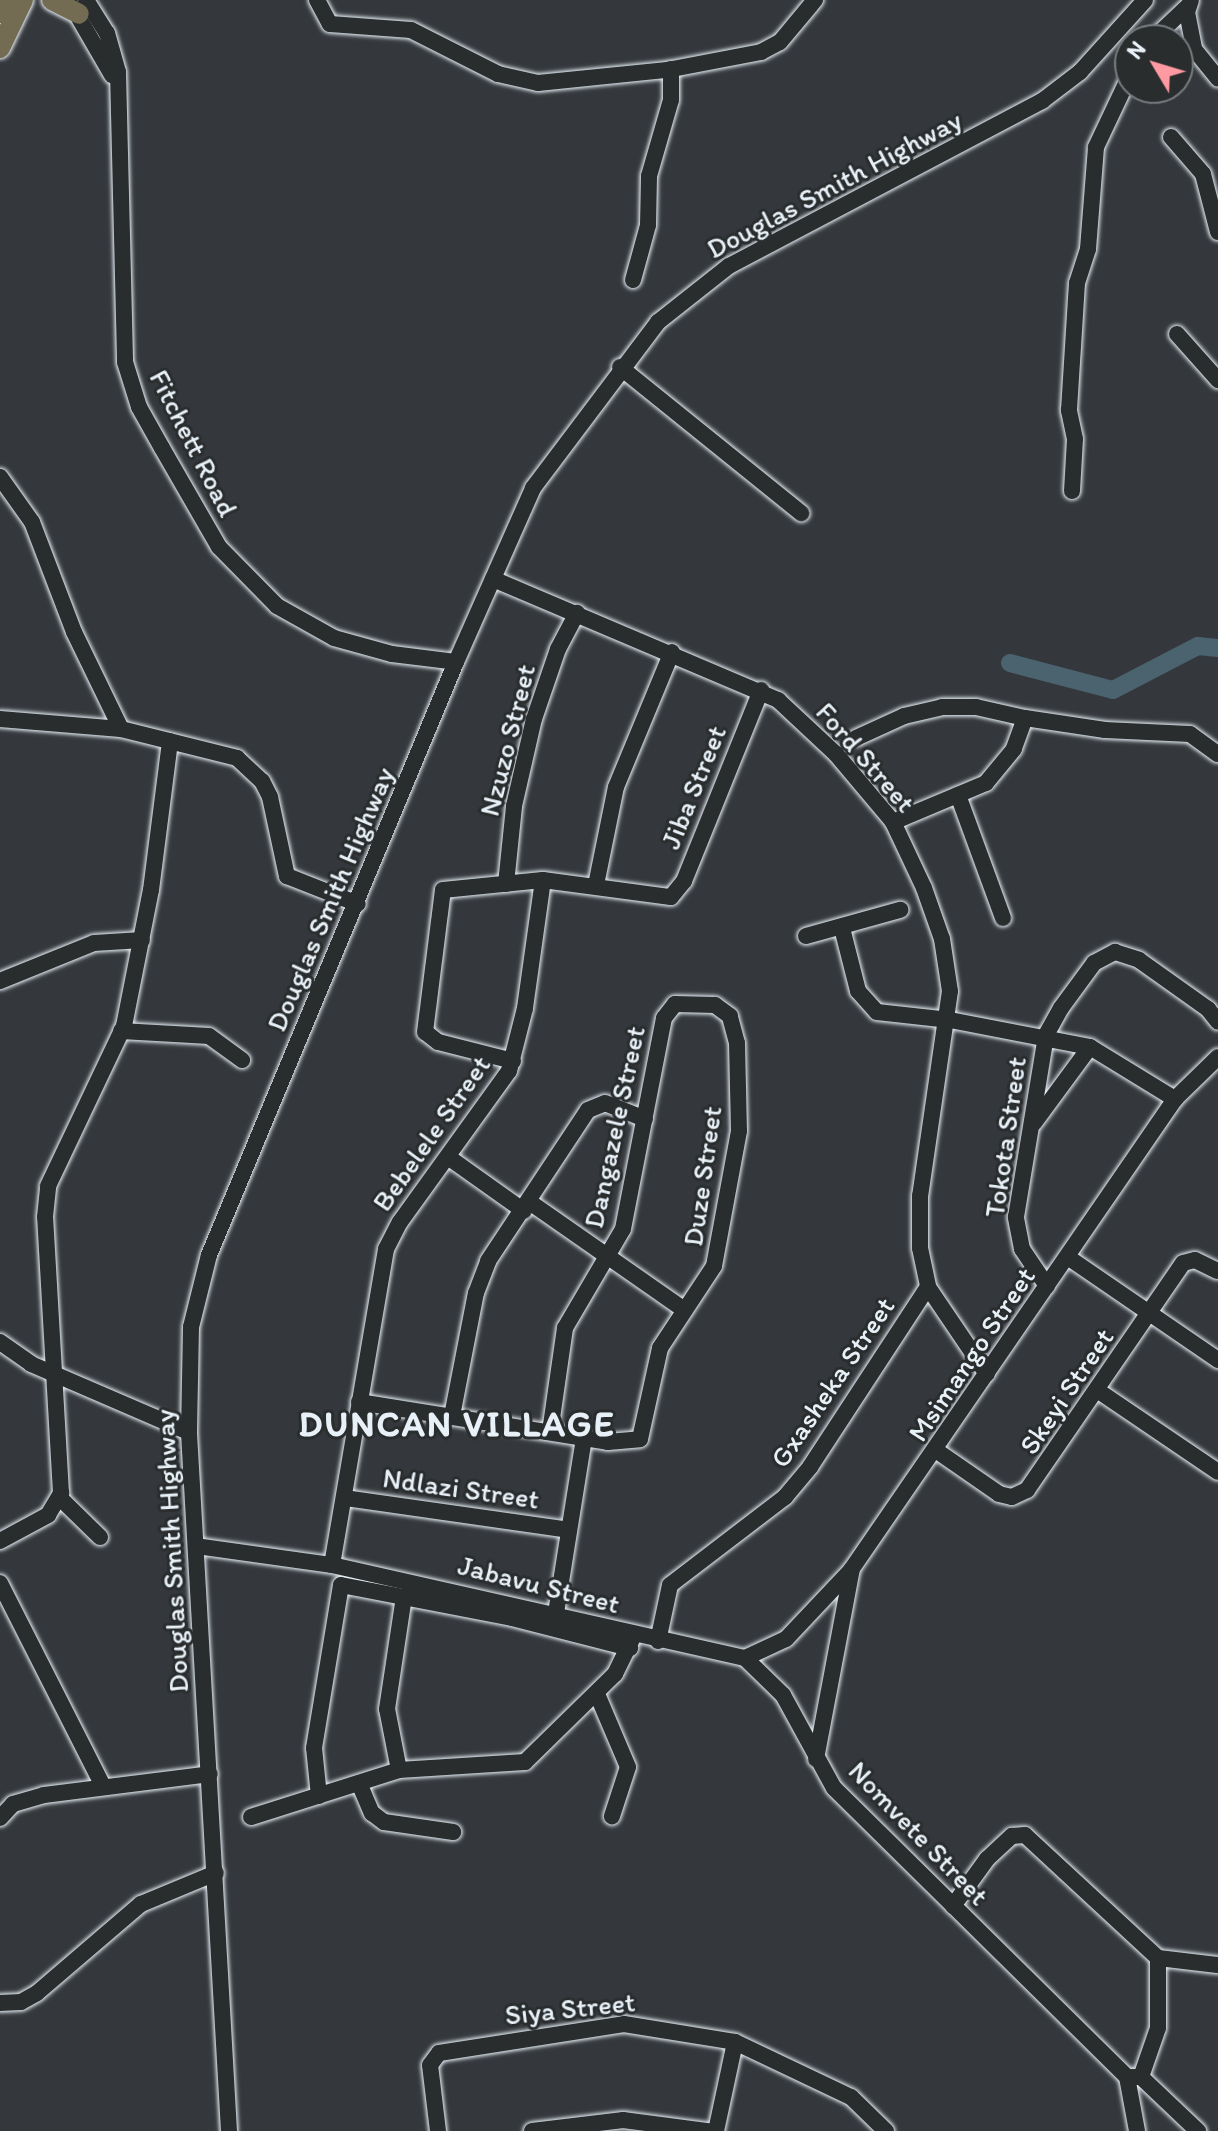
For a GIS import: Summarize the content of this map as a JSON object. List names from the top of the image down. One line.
{"streets":{"street":["Douglas Smith Highway","Fitchett Road","Nzuzo Street","Ford Street","Jiba Street","Dangazele Street","Bebelele Street","Tokota Street","Duze Street","Msimango Street","Gxasheka Street","Skeyi Street","Ndlazi Street","Jabavu Street","Nomvete Street","Siya Street"]},"crossings":[["Douglas Smith Highway","Fitchett Road"],["Douglas Smith Highway","Ford Street"],["Douglas Smith Highway","Jabavu Street"],["Nzuzo Street","Ford Street"],["Ford Street","Jiba Street"],["Ford Street","Msimango Street"],["Ford Street","Gxasheka Street"],["Dangazele Street","Duze Street"],["Bebelele Street","Ndlazi Street"],["Bebelele Street","Jabavu Street"],["Tokota Street","Msimango Street"],["Msimango Street","Skeyi Street"],["Msimango Street","Jabavu Street"],["Msimango Street","Nomvete Street"],["Gxasheka Street","Jabavu Street"]],"districts":["DUNCAN VILLAGE"],"north":"top left"}
